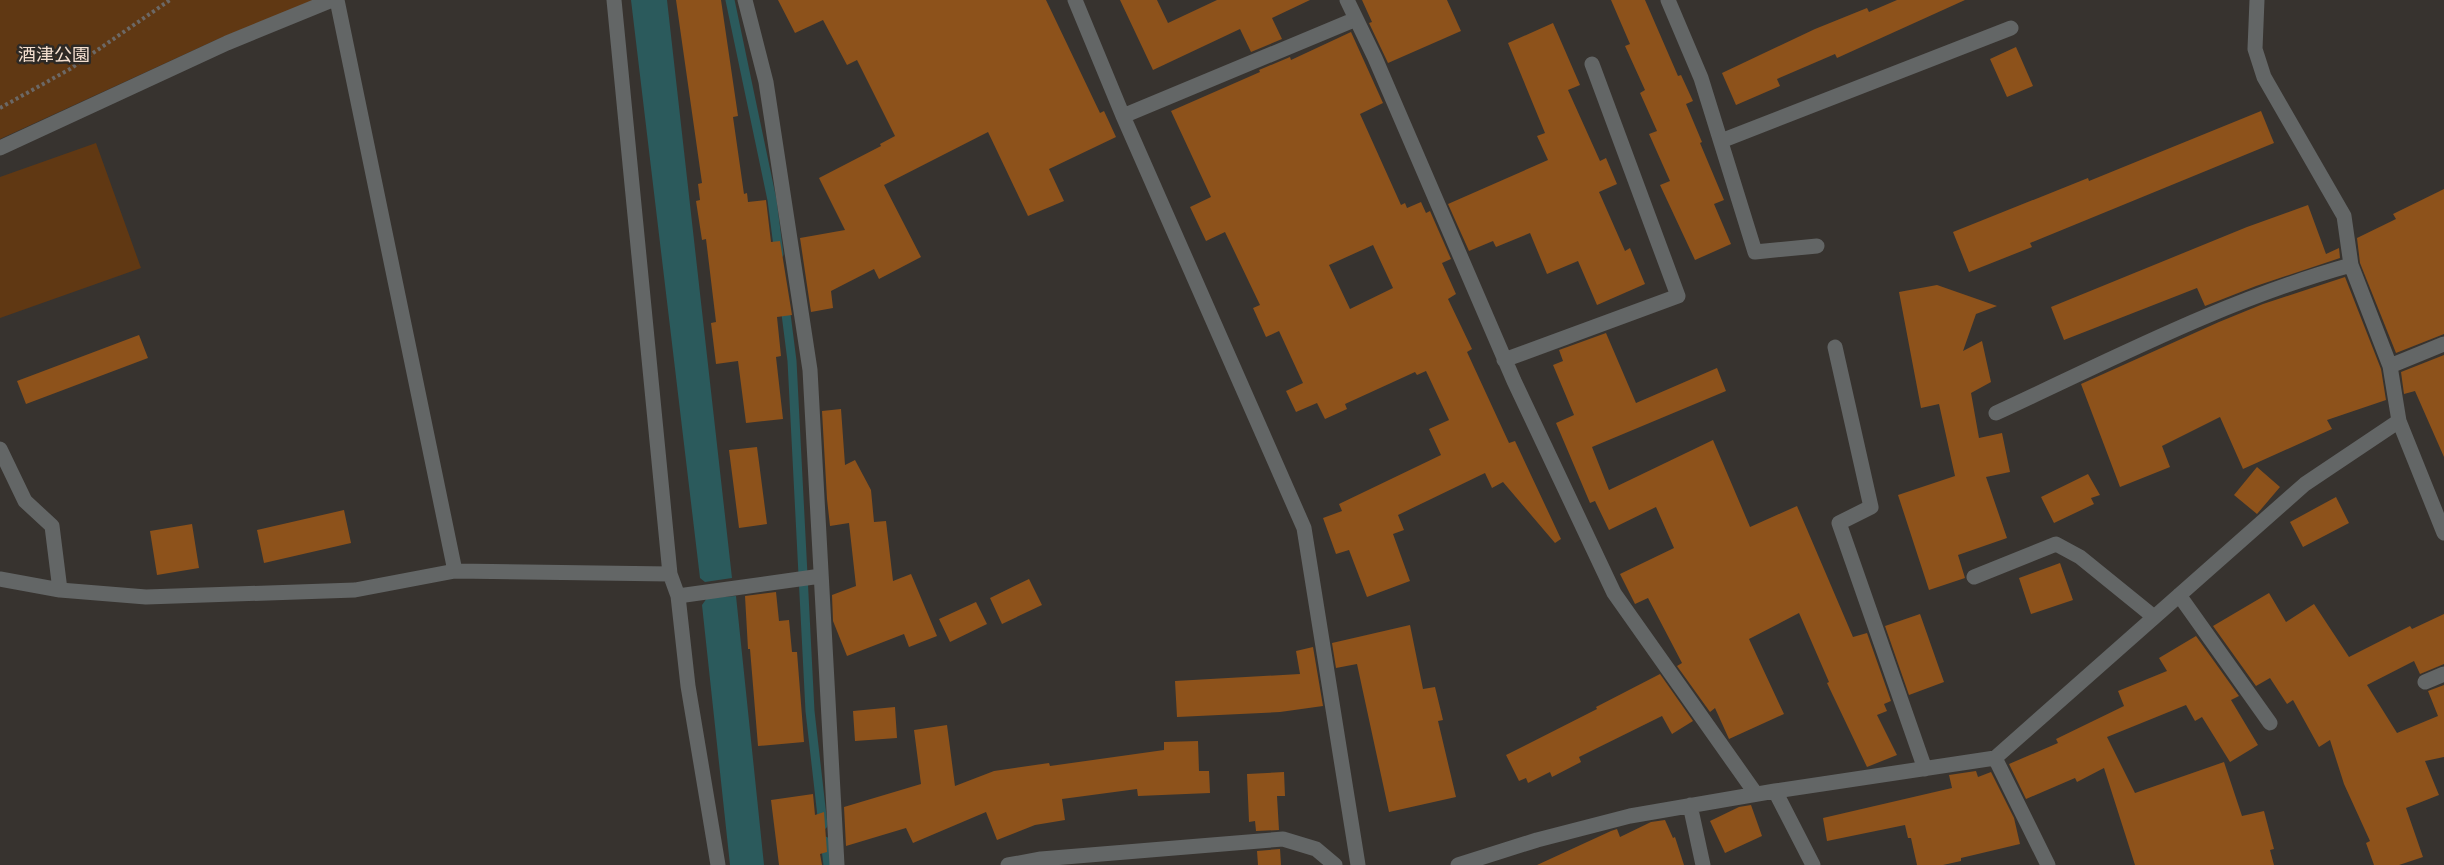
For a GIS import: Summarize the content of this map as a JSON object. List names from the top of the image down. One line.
{"parks":["酒津公園"]}
